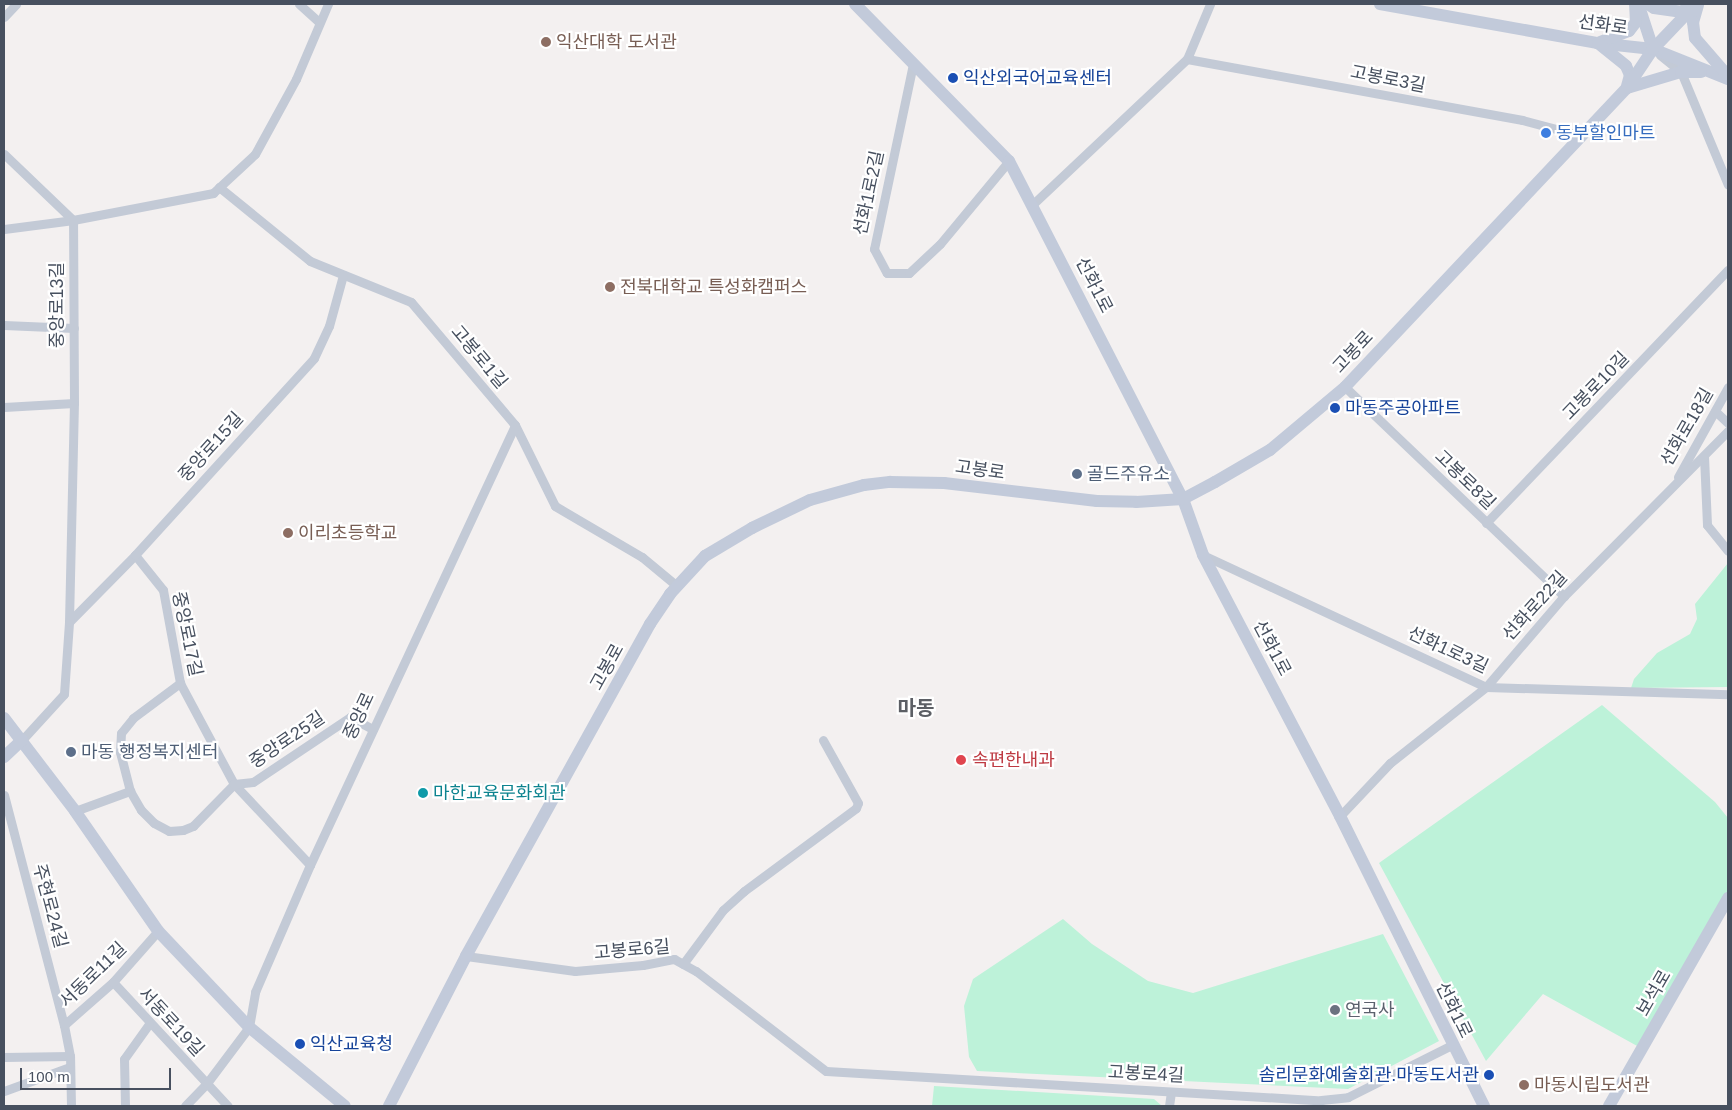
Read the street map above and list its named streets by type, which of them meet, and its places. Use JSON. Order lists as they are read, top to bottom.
{
  "streets": {
    "street": [
      "선화로",
      "고봉로3길",
      "선화1로2길",
      "선화1로",
      "중앙로13길",
      "고봉로",
      "고봉로1길",
      "고봉로10길",
      "선화로18길",
      "중앙로15길",
      "고봉로8길",
      "선화로22길",
      "중앙로17길",
      "선화1로3길",
      "중앙로",
      "중앙로25길",
      "주현로24길",
      "고봉로6길",
      "서동로11길",
      "보석로",
      "서동로19길",
      "고봉로4길"
    ]
  },
  "crossings": [
    ["선화로", "고봉로"],
    ["고봉로3길", "고봉로"],
    ["선화1로2길", "선화1로"],
    ["선화1로", "고봉로"],
    ["선화1로", "선화로22길"],
    ["선화1로", "선화1로3길"],
    ["선화1로", "고봉로4길"],
    ["중앙로13길", "중앙로15길"],
    ["고봉로", "고봉로1길"],
    ["고봉로", "고봉로8길"],
    ["고봉로", "고봉로6길"],
    ["고봉로1길", "중앙로15길"],
    ["고봉로1길", "중앙로"],
    ["고봉로10길", "고봉로8길"],
    ["선화로18길", "선화로22길"],
    ["중앙로15길", "중앙로17길"],
    ["고봉로8길", "선화로22길"],
    ["선화로22길", "선화1로3길"],
    ["중앙로17길", "중앙로"],
    ["중앙로17길", "중앙로25길"],
    ["중앙로", "중앙로25길"],
    ["중앙로", "서동로19길"],
    ["주현로24길", "서동로11길"],
    ["고봉로6길", "고봉로4길"],
    ["서동로11길", "서동로19길"]
  ],
  "districts": ["마동"],
  "places": [
    "익산대학 도서관",
    "익산외국어교육센터",
    "동부할인마트",
    "전북대학교 특성화캠퍼스",
    "마동주공아파트",
    "골드주유소",
    "이리초등학교",
    "마동 행정복지센터",
    "속편한내과",
    "마한교육문화회관",
    "연국사",
    "익산교육청",
    "솜리문화예술회관.마동도서관",
    "마동시립도서관"
  ],
  "scale_bar": "100 m"
}
